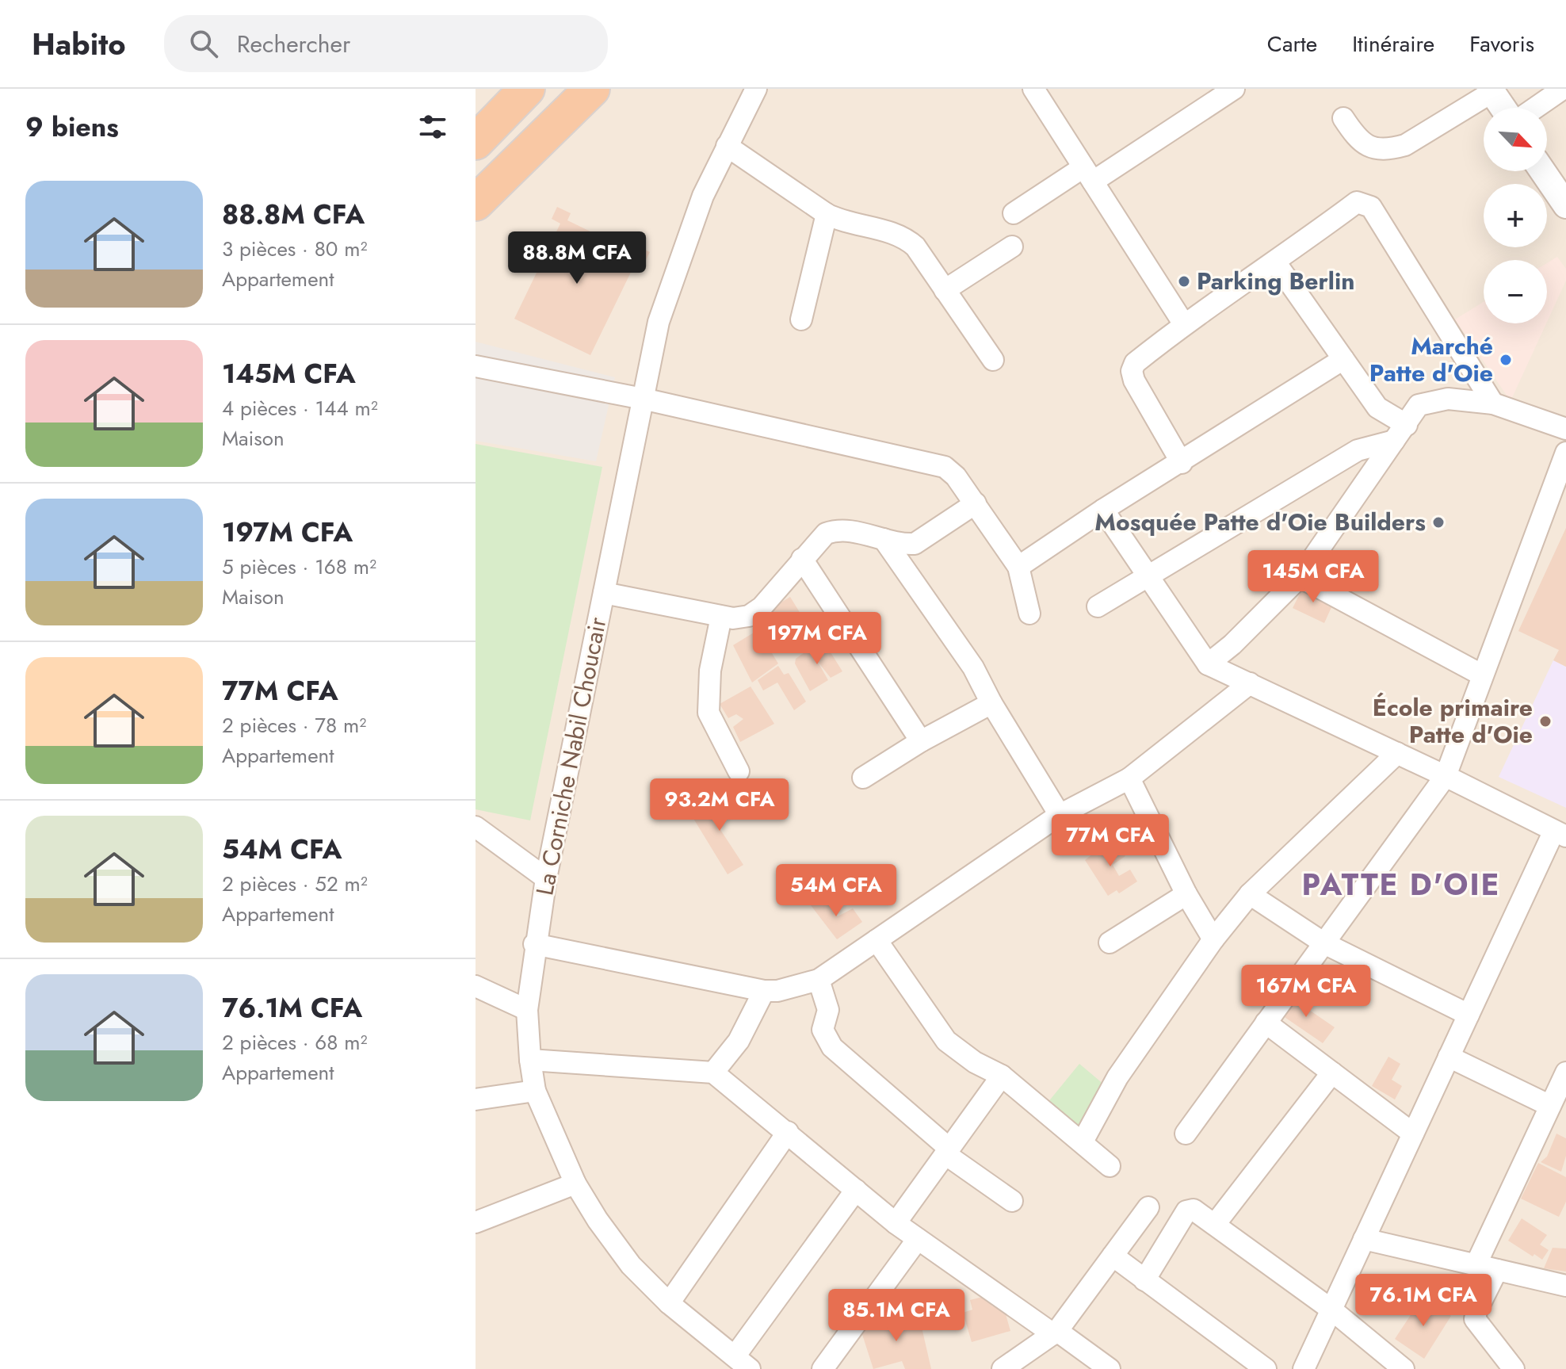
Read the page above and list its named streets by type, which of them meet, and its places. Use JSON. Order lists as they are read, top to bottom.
{
  "streets": {
    "street": ["La Corniche Nabil Choucair"]
  },
  "districts": ["PATTE D'OIE"],
  "places": [
    "Parking Berlin",
    "Marché Patte d'Oie",
    "Mosquée Patte d'Oie Builders",
    "École primaire Patte d'Oie"
  ],
  "north": "bottom right",
  "page": {
    "header": "Habito",
    "search": "Rechercher",
    "nav": ["Carte", "Itinéraire", "Favoris"],
    "heading": "9 biens",
    "map_buttons": ["+", "−"],
    "list": [
      {
        "name": "88.8M CFA",
        "note": "3 pièces · 80 m² · Appartement"
      },
      {
        "name": "145M CFA",
        "note": "4 pièces · 144 m² · Maison"
      },
      {
        "name": "197M CFA",
        "note": "5 pièces · 168 m² · Maison"
      },
      {
        "name": "77M CFA",
        "note": "2 pièces · 78 m² · Appartement"
      },
      {
        "name": "54M CFA",
        "note": "2 pièces · 52 m² · Appartement"
      },
      {
        "name": "76.1M CFA",
        "note": "2 pièces · 68 m² · Appartement"
      }
    ],
    "price": [
      "88.8M CFA",
      "145M CFA",
      "197M CFA",
      "93.2M CFA",
      "77M CFA",
      "54M CFA",
      "167M CFA",
      "76.1M CFA",
      "85.1M CFA"
    ]
  }
}
